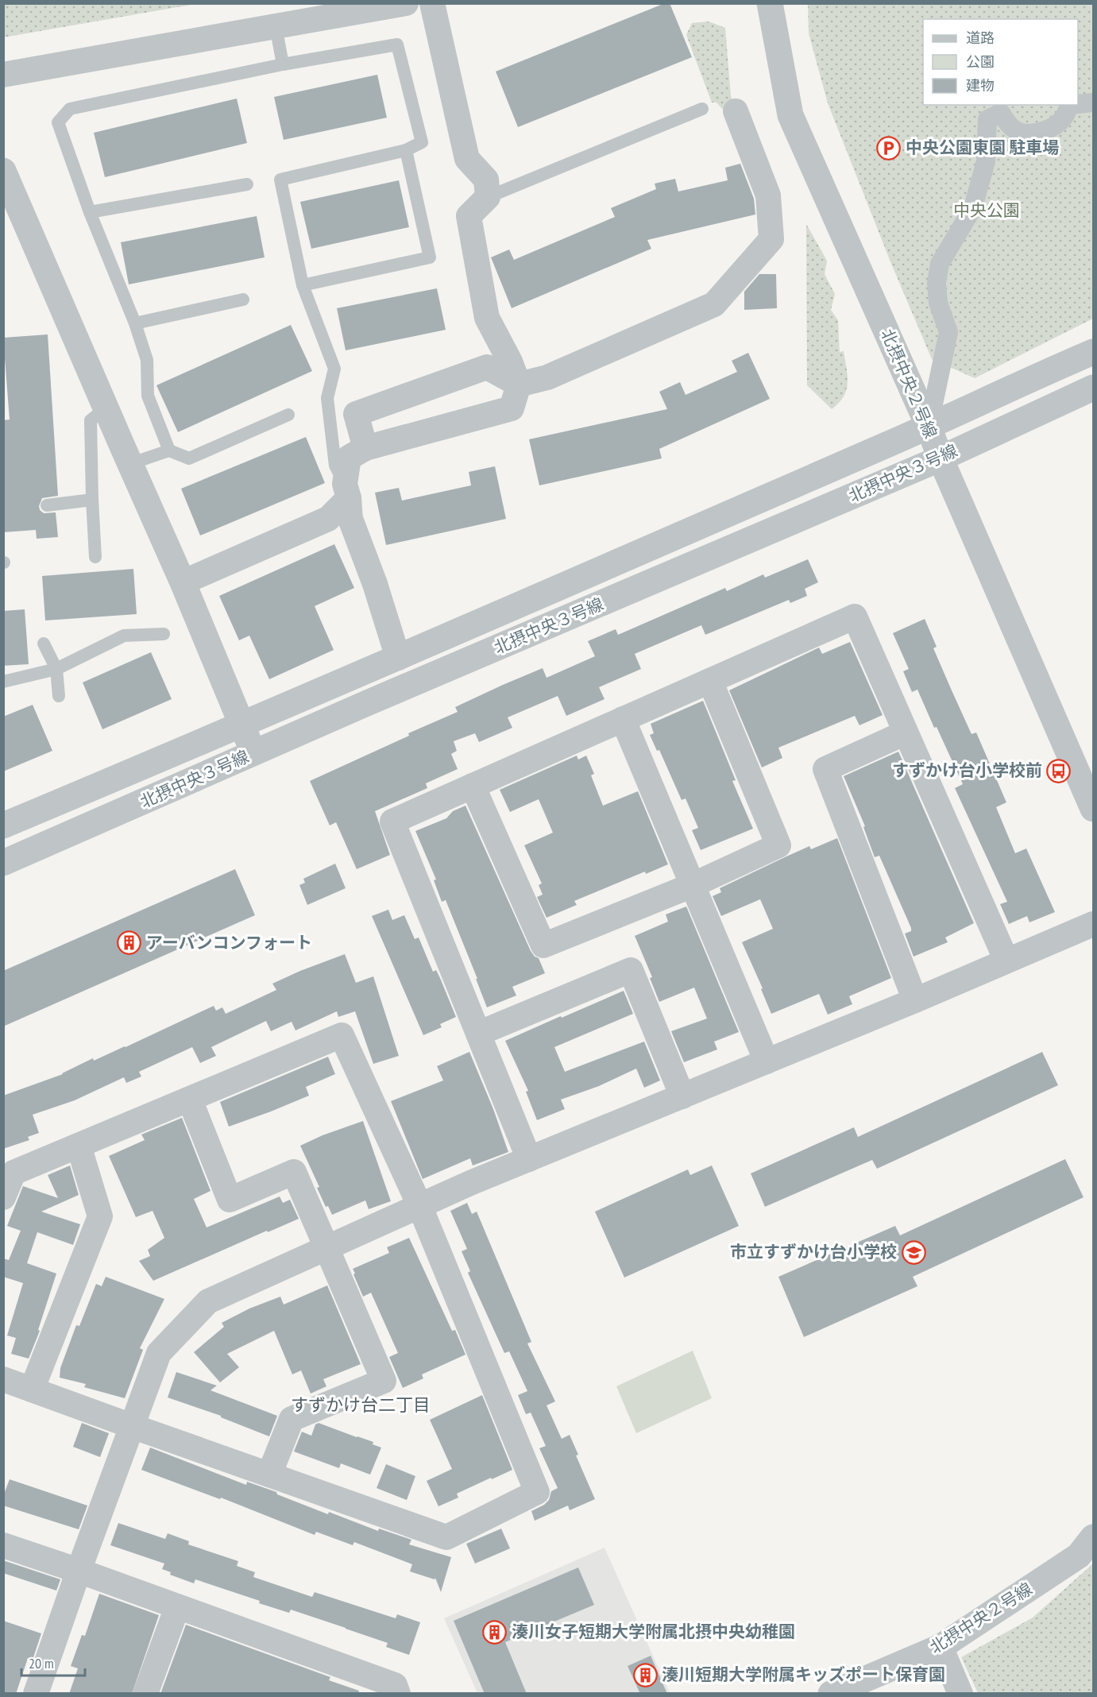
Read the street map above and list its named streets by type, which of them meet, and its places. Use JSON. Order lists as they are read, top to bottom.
{
  "streets": {
    "street": ["北摂中央２号線", "北摂中央３号線"]
  },
  "crossings": [
    ["北摂中央２号線", "北摂中央３号線"]
  ],
  "districts": ["すずかけ台二丁目"],
  "parks": ["中央公園"],
  "places": {
    "parking": ["中央公園東園 駐車場"],
    "bus stop": ["すずかけ台小学校前"],
    "building": ["アーバンコンフォート", "湊川女子短期大学附属北摂中央幼稚園", "湊川短期大学附属キッズポート保育園"],
    "school or university": ["市立すずかけ台小学校"]
  },
  "legend": ["道路", "公園", "建物"],
  "scale_bar": "20 m"
}
